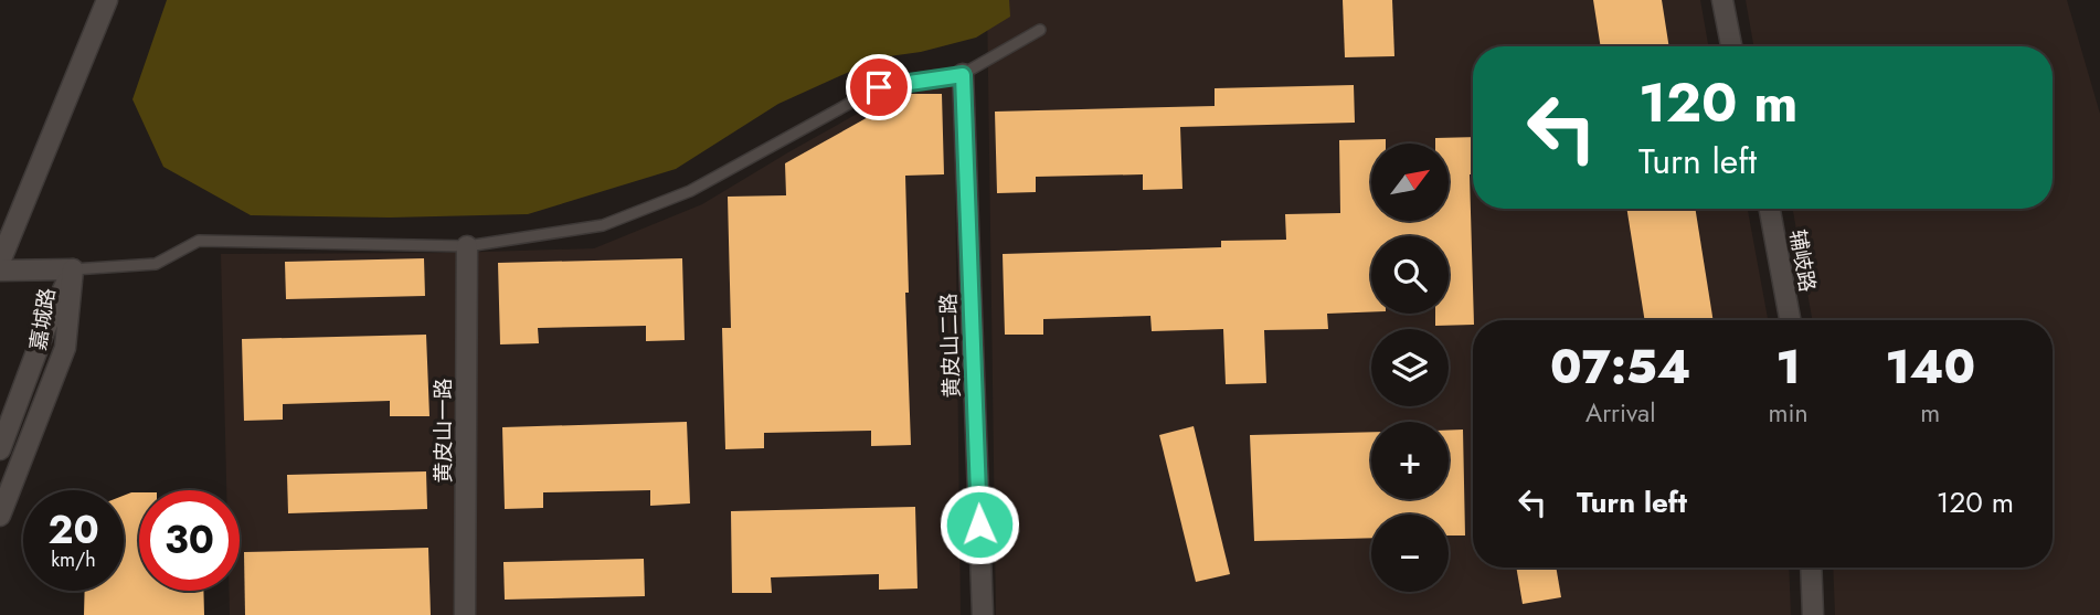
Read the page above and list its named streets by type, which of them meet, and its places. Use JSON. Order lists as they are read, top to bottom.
{
  "streets": {
    "street": [
      "辅岐路",
      "嘉城路",
      "黄皮山二路",
      "黄皮山一路"
    ]
  },
  "north": "top right",
  "page": {
    "turn": ["120 m", "Turn left"],
    "map_buttons": ["+", "−"],
    "eta": [
      "07:54",
      "Arrival",
      "1",
      "min",
      "140",
      "m"
    ],
    "list": [
      {
        "name": "Turn left",
        "value": "120 m"
      }
    ],
    "speed": "20 km/h",
    "limit": "30"
  }
}
